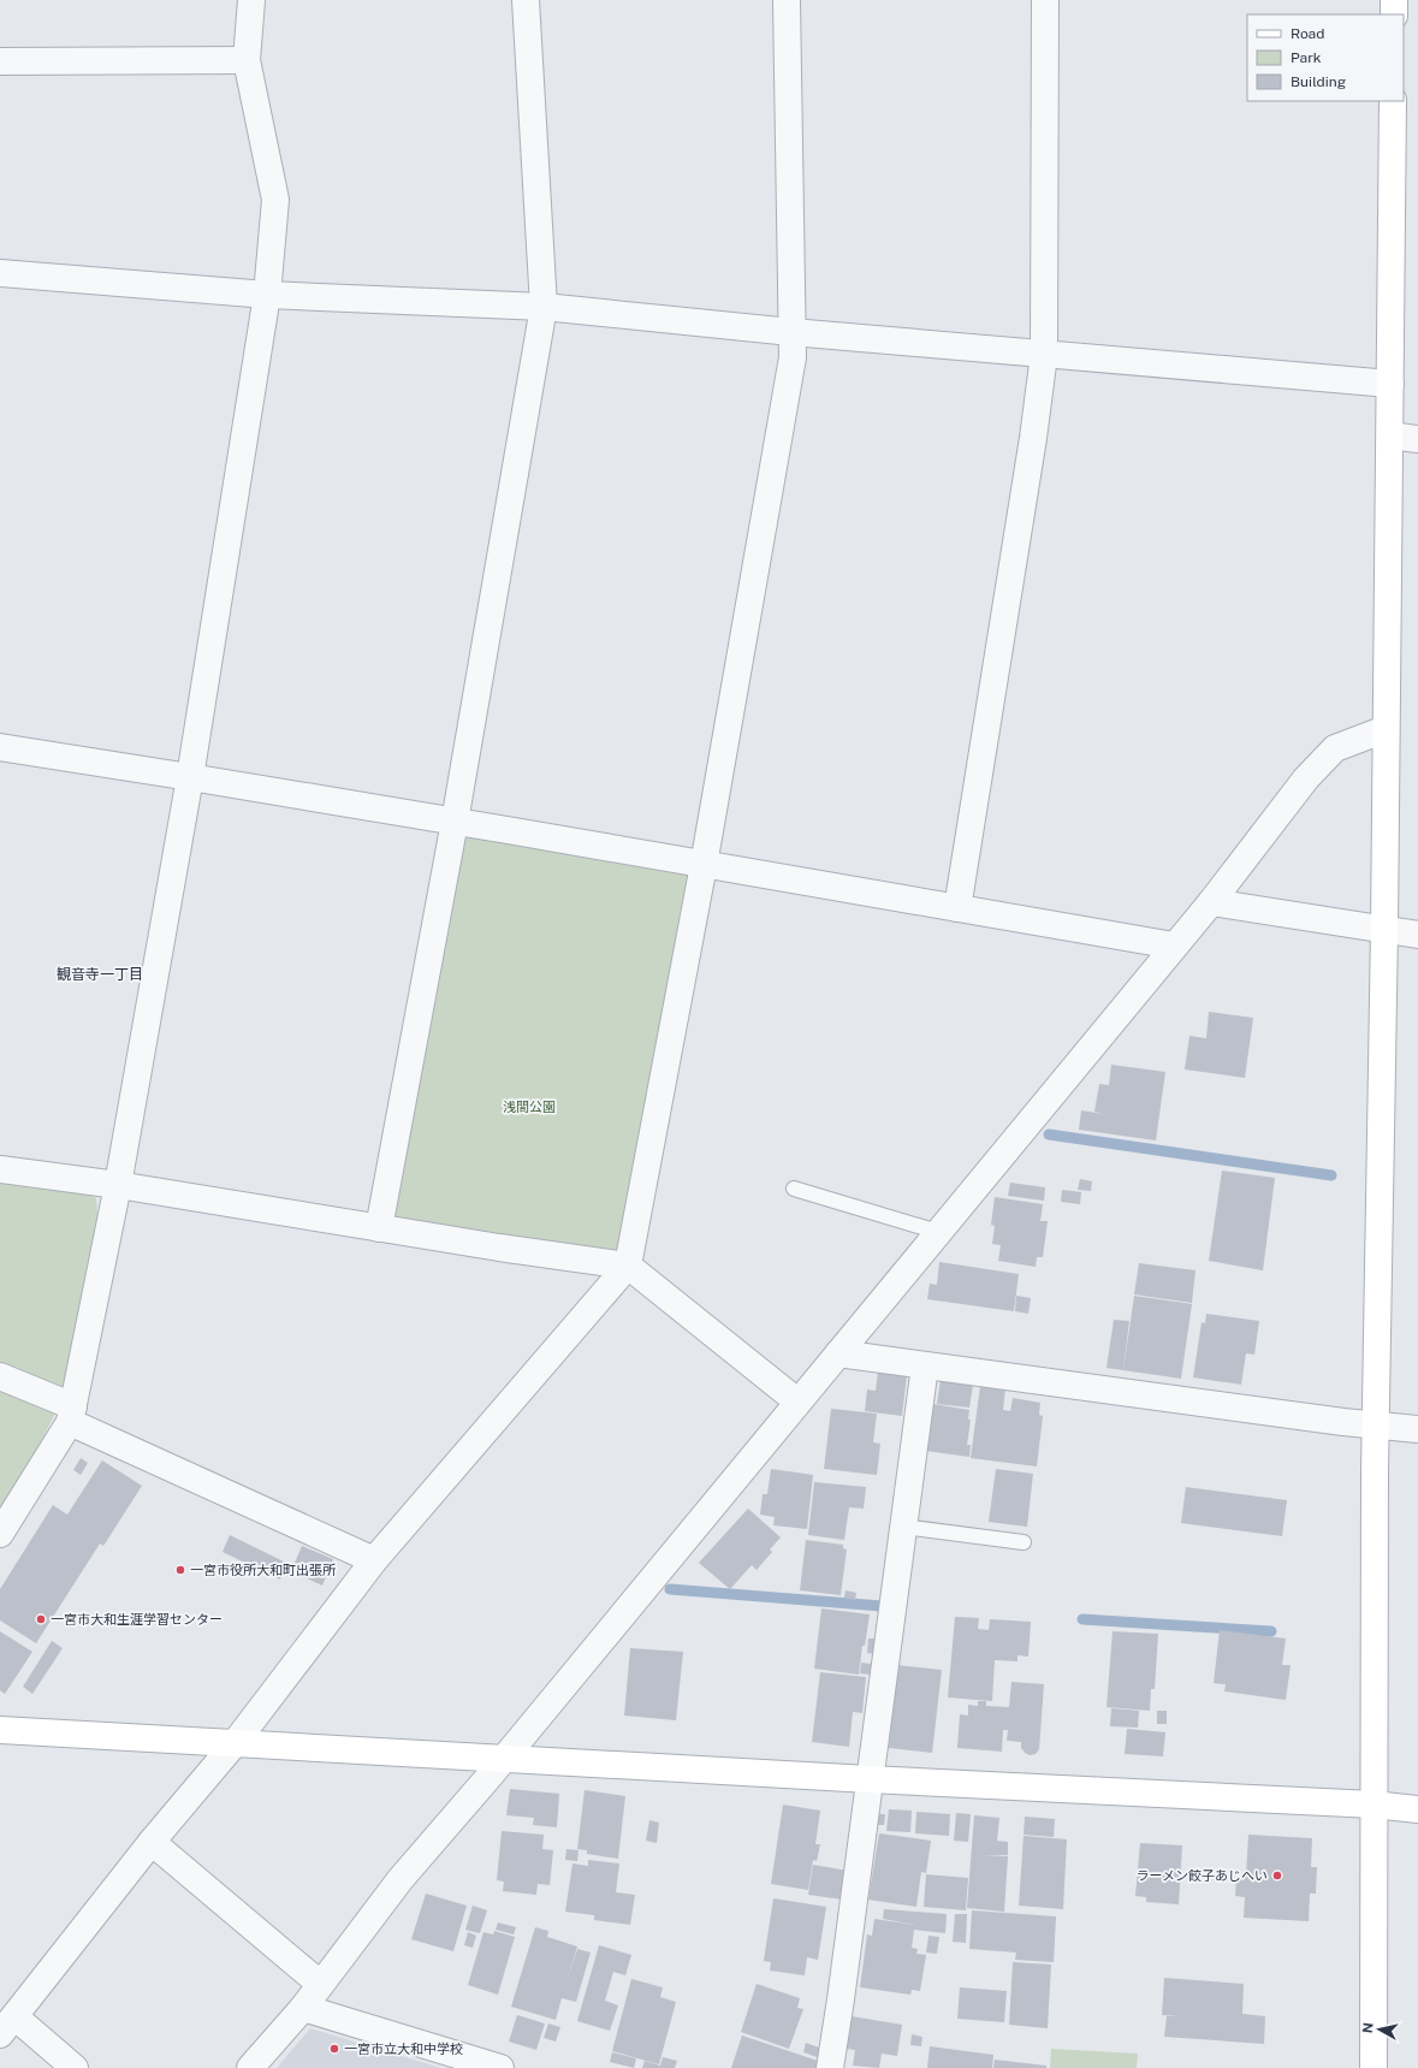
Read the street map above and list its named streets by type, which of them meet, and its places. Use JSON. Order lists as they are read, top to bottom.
{
  "districts": ["観音寺一丁目"],
  "parks": ["浅間公園"],
  "places": [
    "一宮市役所大和町出張所",
    "一宮市大和生涯学習センター",
    "ラーメン餃子あじへい",
    "一宮市立大和中学校"
  ],
  "legend": ["Road", "Park", "Building"],
  "north": "left"
}
